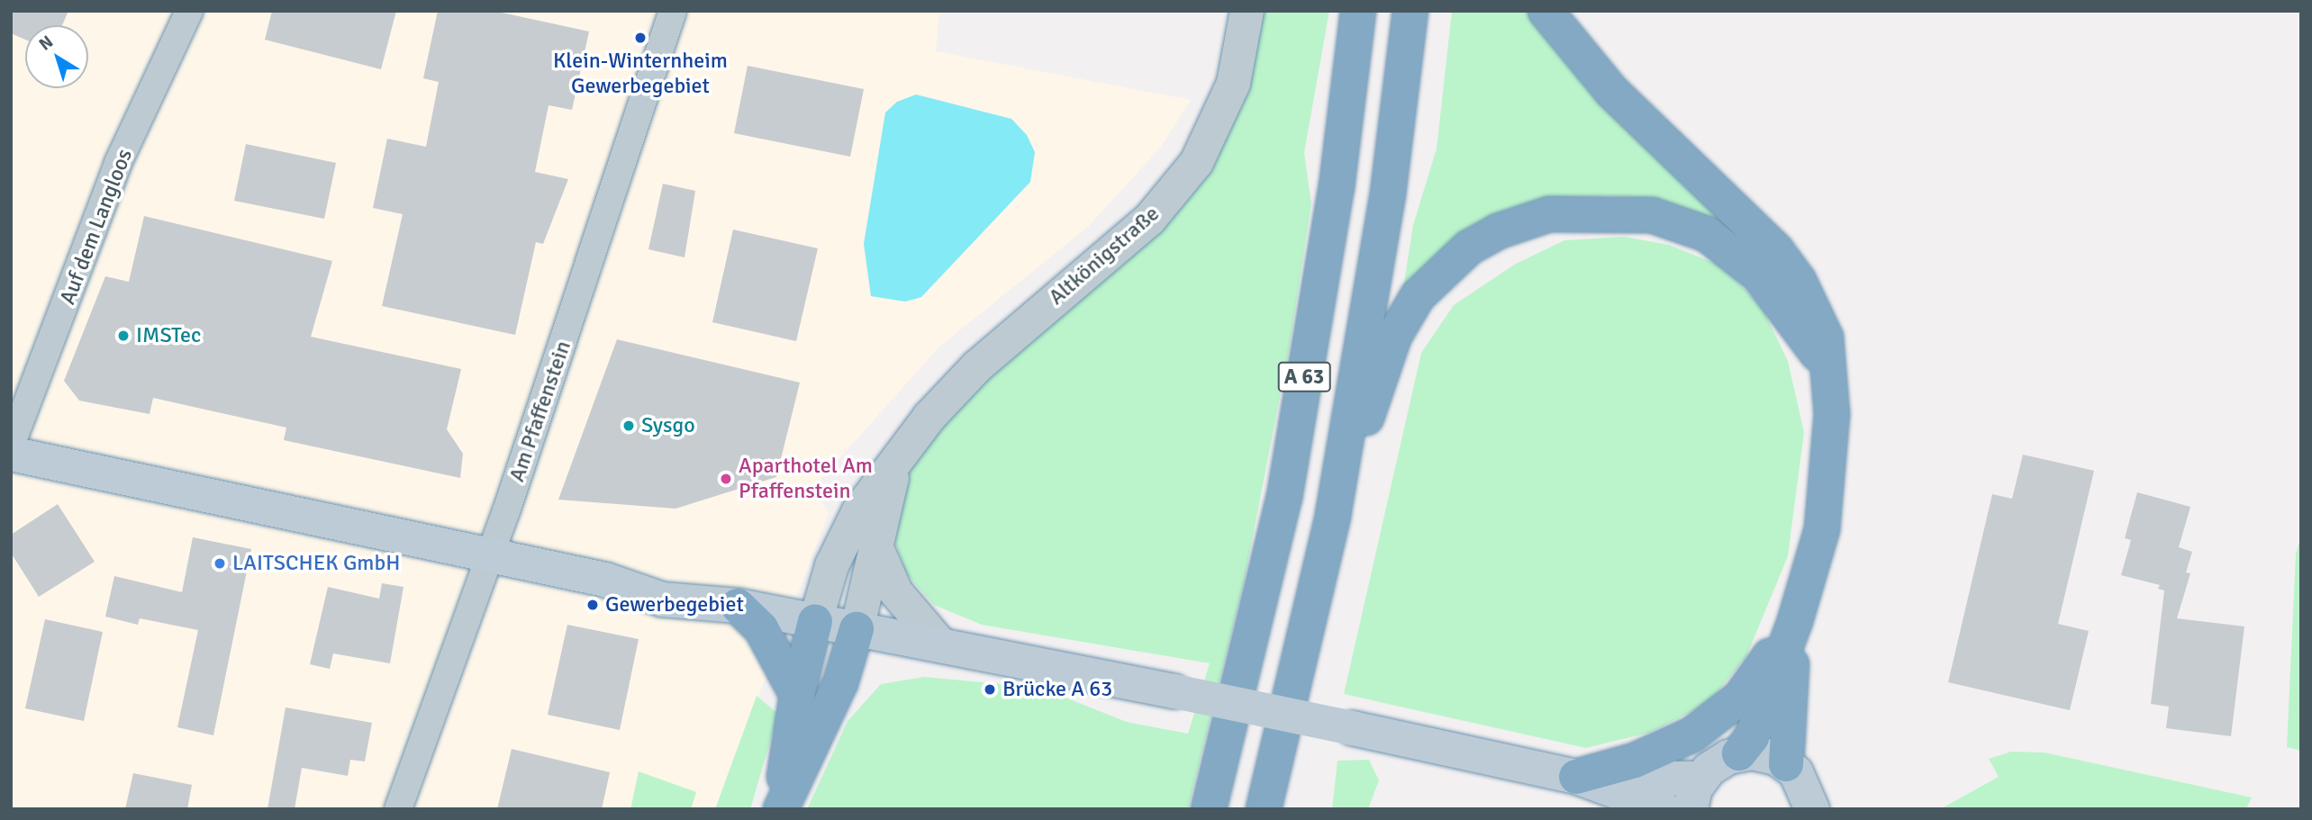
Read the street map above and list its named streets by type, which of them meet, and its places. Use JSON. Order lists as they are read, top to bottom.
{
  "streets": {
    "highway": ["A 63"],
    "street": ["Auf dem Langloos", "Altkönigstraße", "Am Pfaffenstein"]
  },
  "places": [
    "Klein-Winternheim Gewerbegebiet",
    "IMSTec",
    "Sysgo",
    "Aparthotel Am Pfaffenstein",
    "LAITSCHEK GmbH",
    "Gewerbegebiet",
    "Brücke A 63"
  ],
  "north": "top left"
}
